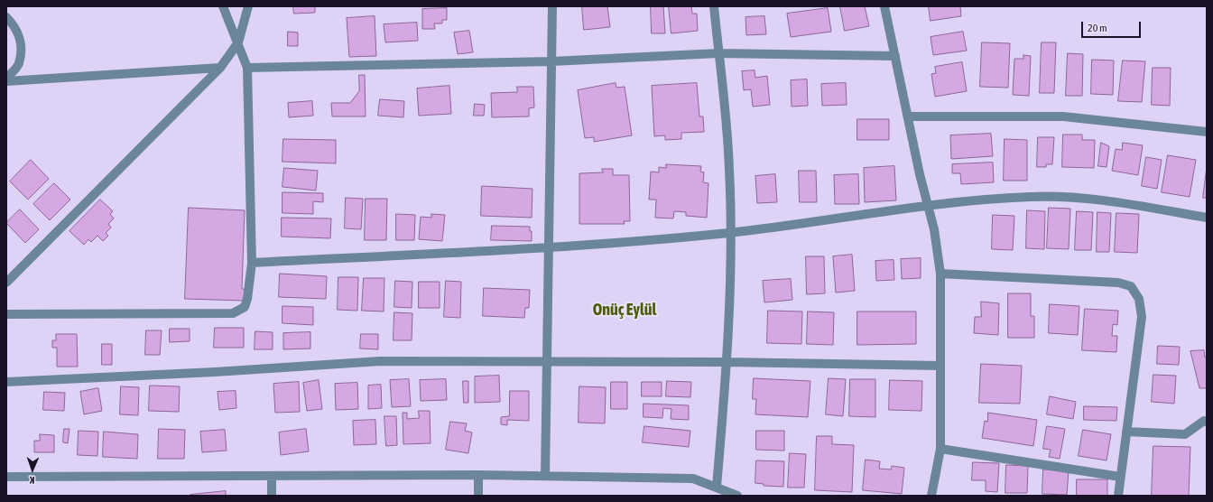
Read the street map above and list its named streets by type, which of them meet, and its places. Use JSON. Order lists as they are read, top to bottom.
{
  "districts": ["Onüç Eylül"],
  "scale_bar": "20 m",
  "north": "bottom"
}
